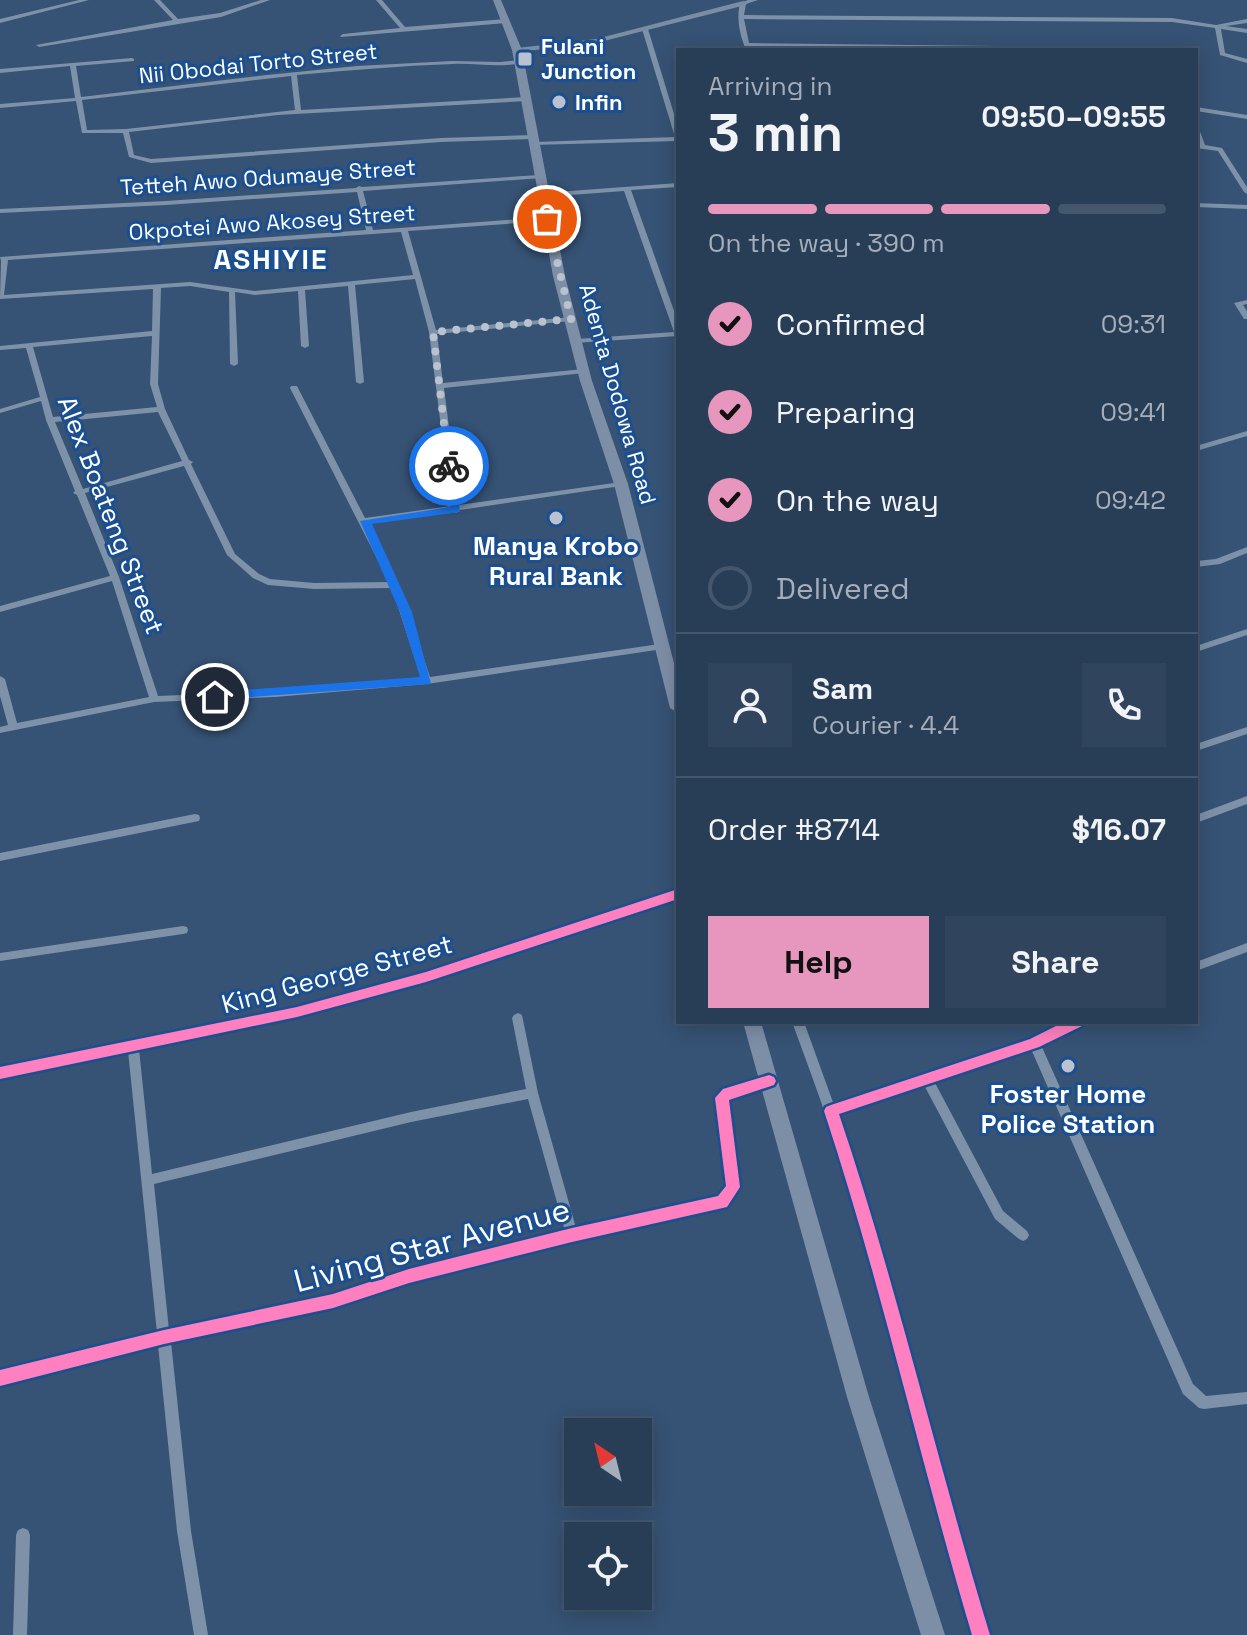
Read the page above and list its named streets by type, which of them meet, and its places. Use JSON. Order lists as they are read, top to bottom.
{
  "streets": {
    "main road": ["Adenta Dodowa Road"],
    "street": [
      "Nii Obodai Torto Street",
      "Tetteh Awo Odumaye Street",
      "Okpotei Awo Akosey Street",
      "Alex Boateng Street",
      "King George Street",
      "Living Star Avenue"
    ]
  },
  "crossings": [
    ["Nii Obodai Torto Street", "Adenta Dodowa Road"],
    ["Tetteh Awo Odumaye Street", "Adenta Dodowa Road"],
    ["Okpotei Awo Akosey Street", "Adenta Dodowa Road"]
  ],
  "districts": ["ASHIYIE"],
  "places": {
    "transit": ["Fulani Junction"],
    "other": ["Infin", "Manya Krobo Rural Bank", "Foster Home Police Station"]
  },
  "north": "top left",
  "page": {
    "heading": ["3 min", "Arriving in", "09:50–09:55"],
    "panel": [
      "Sam",
      "Courier · 4.4",
      "Order #8714",
      "$16.07"
    ],
    "bar": "On the way · 390 m",
    "list": [
      ["Confirmed", "09:31"],
      ["Preparing", "09:41"],
      ["On the way", "09:42"],
      "Delivered"
    ],
    "buttons": ["Help", "Share"]
  }
}
